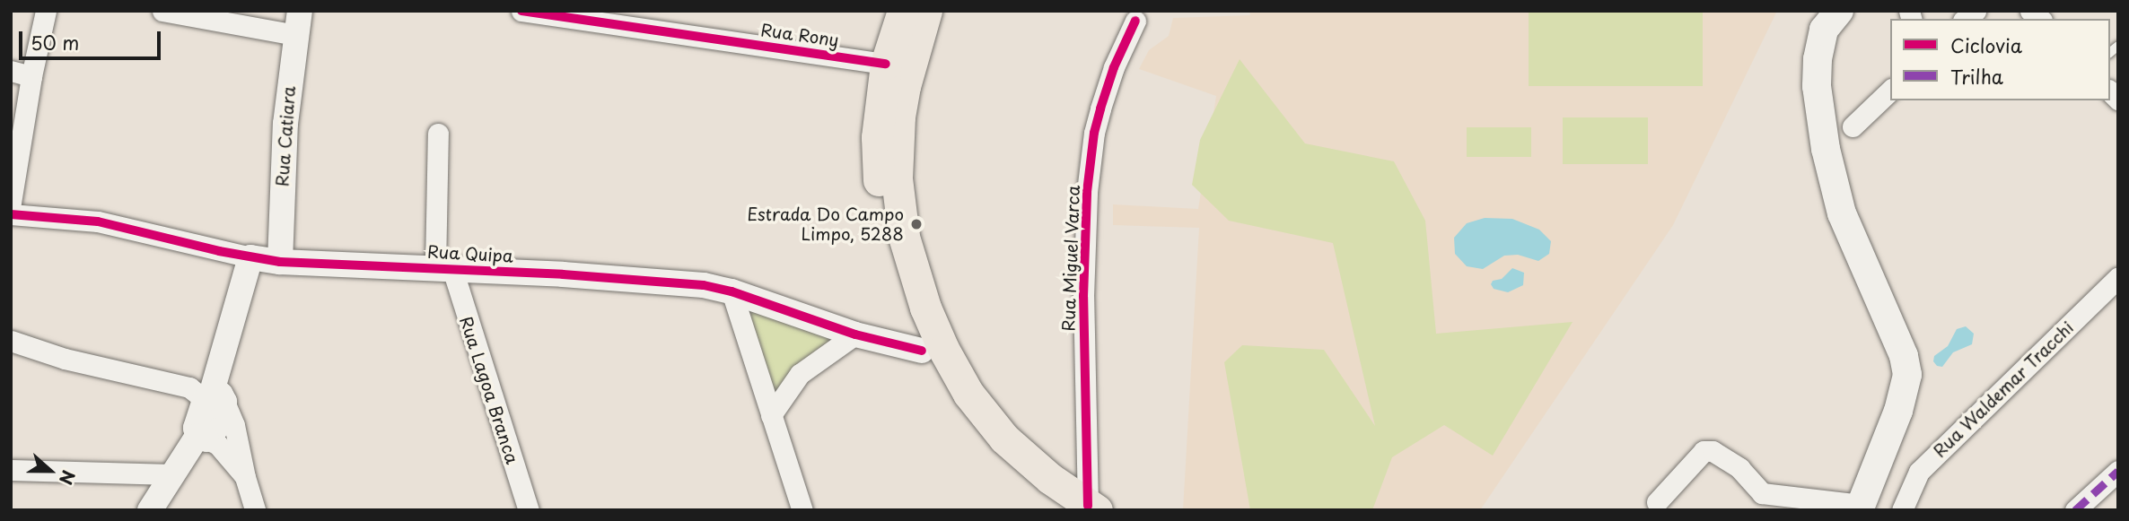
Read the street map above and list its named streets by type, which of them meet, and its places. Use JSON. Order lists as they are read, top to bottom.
{
  "streets": {
    "street": [
      "Rua Rony",
      "Rua Catiara",
      "Rua Quipa",
      "Rua Miguel Varca",
      "Rua Waldemar Tracchi",
      "Rua Lagoa Branca"
    ]
  },
  "crossings": [
    ["Rua Catiara", "Rua Quipa"],
    ["Rua Quipa", "Rua Lagoa Branca"]
  ],
  "places": ["Estrada Do Campo Limpo, 5288"],
  "legend": ["Ciclovia", "Trilha"],
  "scale_bar": "50 m",
  "north": "right"
}
